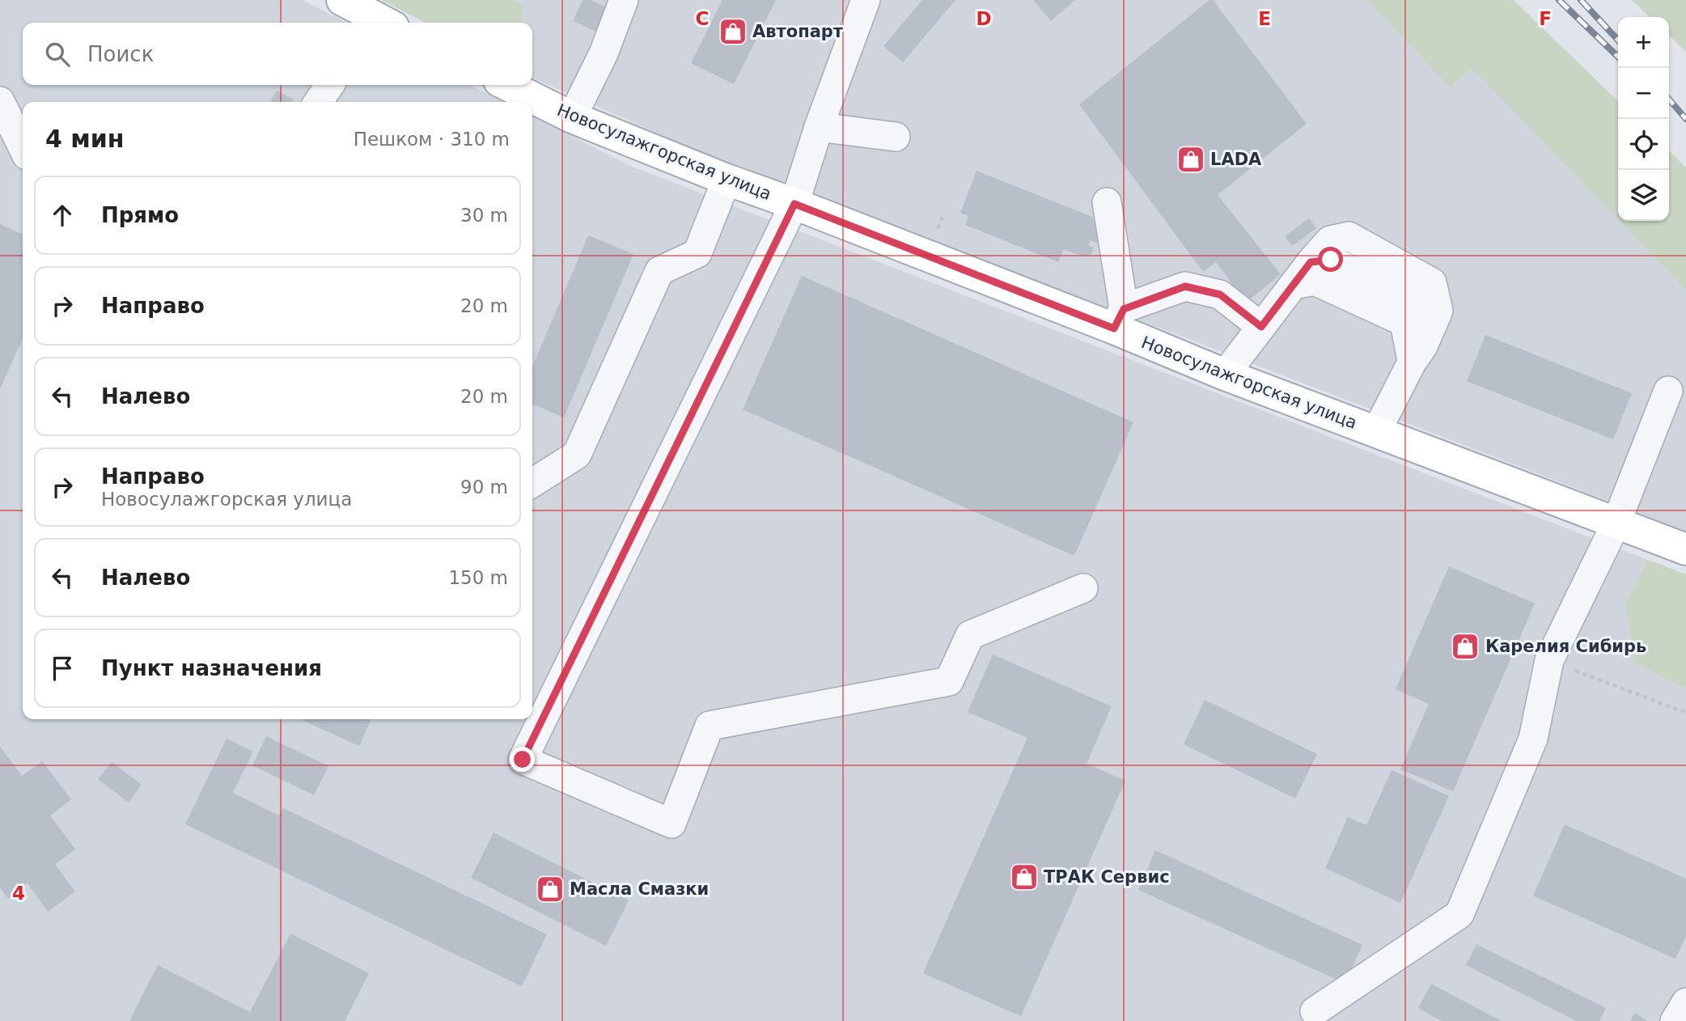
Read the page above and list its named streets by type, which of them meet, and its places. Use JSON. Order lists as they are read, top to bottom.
{
  "streets": {
    "main road": ["Новосулажгорская улица"]
  },
  "places": {
    "shop": [
      "Автопарт",
      "LADA",
      "Карелия Сибирь",
      "ТРАК Сервис",
      "Масла Смазки"
    ]
  },
  "page": {
    "map_buttons": ["+", "−"],
    "search": "Поиск",
    "heading": ["4 мин", "Пешком · 310 m"],
    "list": [
      ["Прямо", "30 m"],
      ["Направо", "20 m"],
      ["Налево", "20 m"],
      ["Направо", "Новосулажгорская улица", "90 m"],
      ["Налево", "150 m"],
      "Пункт назначения"
    ]
  },
  "grid": {
    "columns": [
      "C",
      "D",
      "E",
      "F"
    ],
    "rows": ["4"]
  }
}
